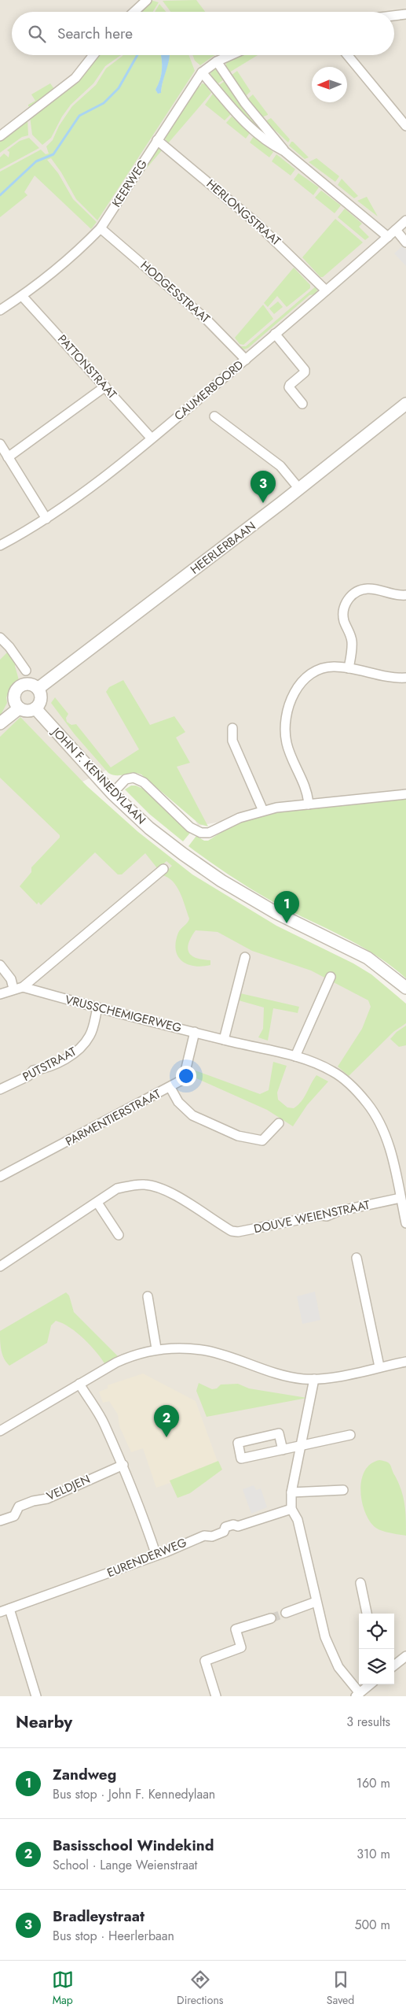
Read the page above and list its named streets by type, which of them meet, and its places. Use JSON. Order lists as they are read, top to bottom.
{
  "streets": {
    "street": [
      "KEERWEG",
      "HERLONGSTRAAT",
      "HODGESSTRAAT",
      "PATTONSTRAAT",
      "CAUMERBOORD",
      "HEERLERBAAN",
      "JOHN F. KENNEDYLAAN",
      "VRUSSCHEMIGERWEG",
      "PUTSTRAAT",
      "PARMENTIERSTRAAT",
      "DOUVE WEIENSTRAAT",
      "VELDJEN",
      "EURENDERWEG"
    ]
  },
  "crossings": [
    ["KEERWEG", "HERLONGSTRAAT"],
    ["KEERWEG", "HODGESSTRAAT"],
    ["KEERWEG", "PATTONSTRAAT"],
    ["HERLONGSTRAAT", "CAUMERBOORD"],
    ["HODGESSTRAAT", "CAUMERBOORD"],
    ["PATTONSTRAAT", "CAUMERBOORD"],
    ["HEERLERBAAN", "JOHN F. KENNEDYLAAN"],
    ["VRUSSCHEMIGERWEG", "PUTSTRAAT"],
    ["VRUSSCHEMIGERWEG", "PARMENTIERSTRAAT"],
    ["VRUSSCHEMIGERWEG", "DOUVE WEIENSTRAAT"]
  ],
  "north": "left",
  "page": {
    "search": "Search here",
    "pins": ["3", "1", "2"],
    "heading": ["Nearby", "3 results"],
    "list": [
      {
        "mark": "1",
        "name": "Zandweg",
        "note": "Bus stop · John F. Kennedylaan",
        "value": "160 m"
      },
      {
        "mark": "2",
        "name": "Basisschool Windekind",
        "note": "School · Lange Weienstraat",
        "value": "310 m"
      },
      {
        "mark": "3",
        "name": "Bradleystraat",
        "note": "Bus stop · Heerlerbaan",
        "value": "500 m"
      }
    ],
    "nav": ["Map", "Directions", "Saved"]
  }
}
